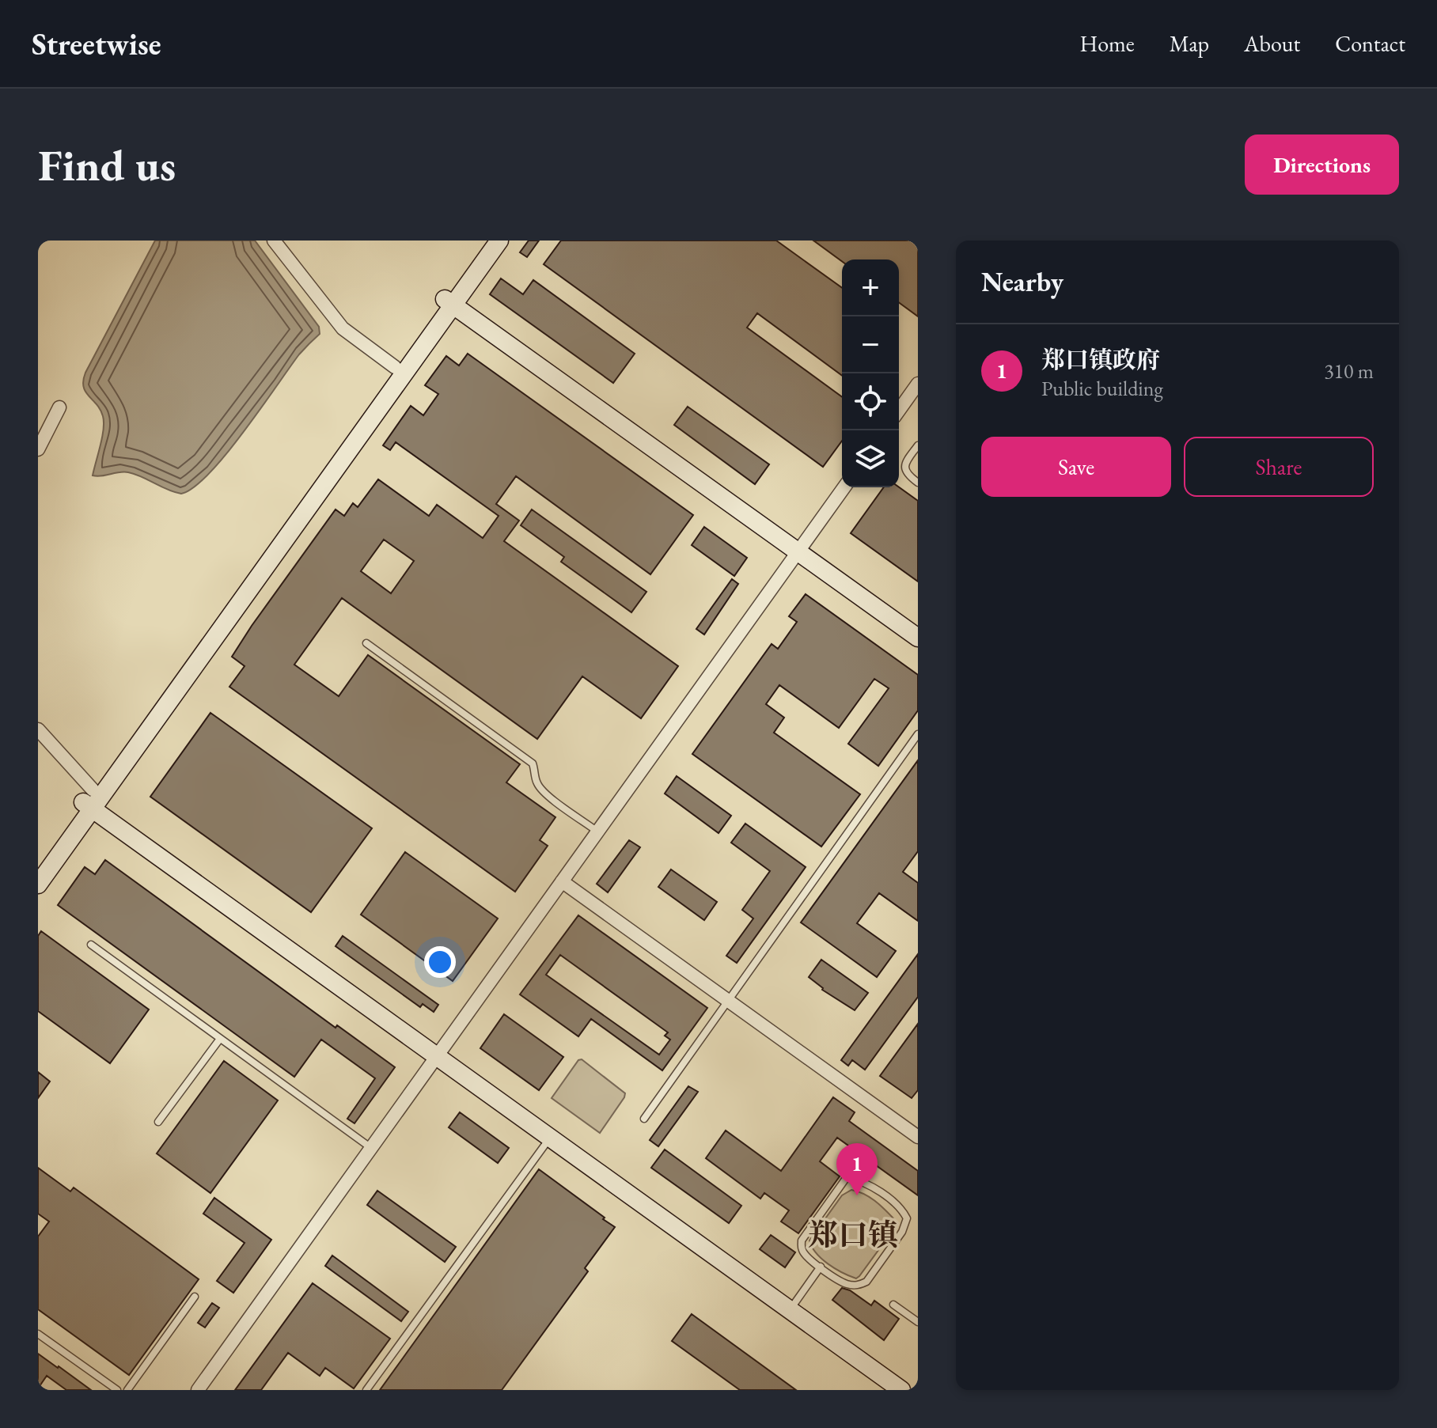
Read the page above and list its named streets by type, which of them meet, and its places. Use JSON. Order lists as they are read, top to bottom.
{
  "districts": ["郑口镇"],
  "page": {
    "header": "Streetwise",
    "nav": [
      "Home",
      "Map",
      "About",
      "Contact"
    ],
    "buttons": [
      "Directions",
      ["Save", "Share"]
    ],
    "title": "Find us",
    "heading": "Nearby",
    "map_buttons": ["+", "−"],
    "list": [
      {
        "mark": "1",
        "name": "郑口镇政府",
        "note": "Public building",
        "value": "310 m"
      }
    ],
    "pins": "1"
  }
}
